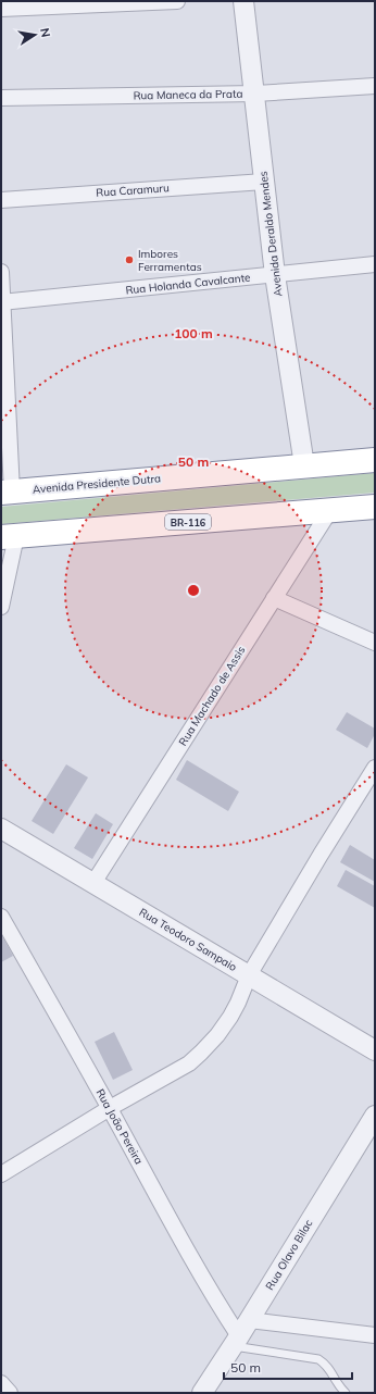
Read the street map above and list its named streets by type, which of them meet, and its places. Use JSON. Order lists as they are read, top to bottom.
{
  "streets": {
    "highway": ["Avenida Presidente Dutra", "BR-116"],
    "street": [
      "Rua Maneca da Prata",
      "Rua Caramuru",
      "Avenida Deraldo Mendes",
      "Rua Holanda Cavalcante",
      "Rua Machado de Assis",
      "Rua Teodoro Sampaio",
      "Rua João Pereira",
      "Rua Olavo Bilac"
    ]
  },
  "crossings": [
    ["Rua Maneca da Prata", "Avenida Deraldo Mendes"],
    ["Rua Caramuru", "Avenida Deraldo Mendes"],
    ["Avenida Deraldo Mendes", "Rua Holanda Cavalcante"],
    ["Avenida Deraldo Mendes", "Avenida Presidente Dutra"],
    ["BR-116", "Rua Machado de Assis"],
    ["Rua Machado de Assis", "Rua Teodoro Sampaio"],
    ["Rua João Pereira", "Rua Olavo Bilac"]
  ],
  "places": ["Imbores Ferramentas"],
  "scale_bar": "50 m",
  "north": "right",
  "rings": ["100 m", "50 m"]
}
